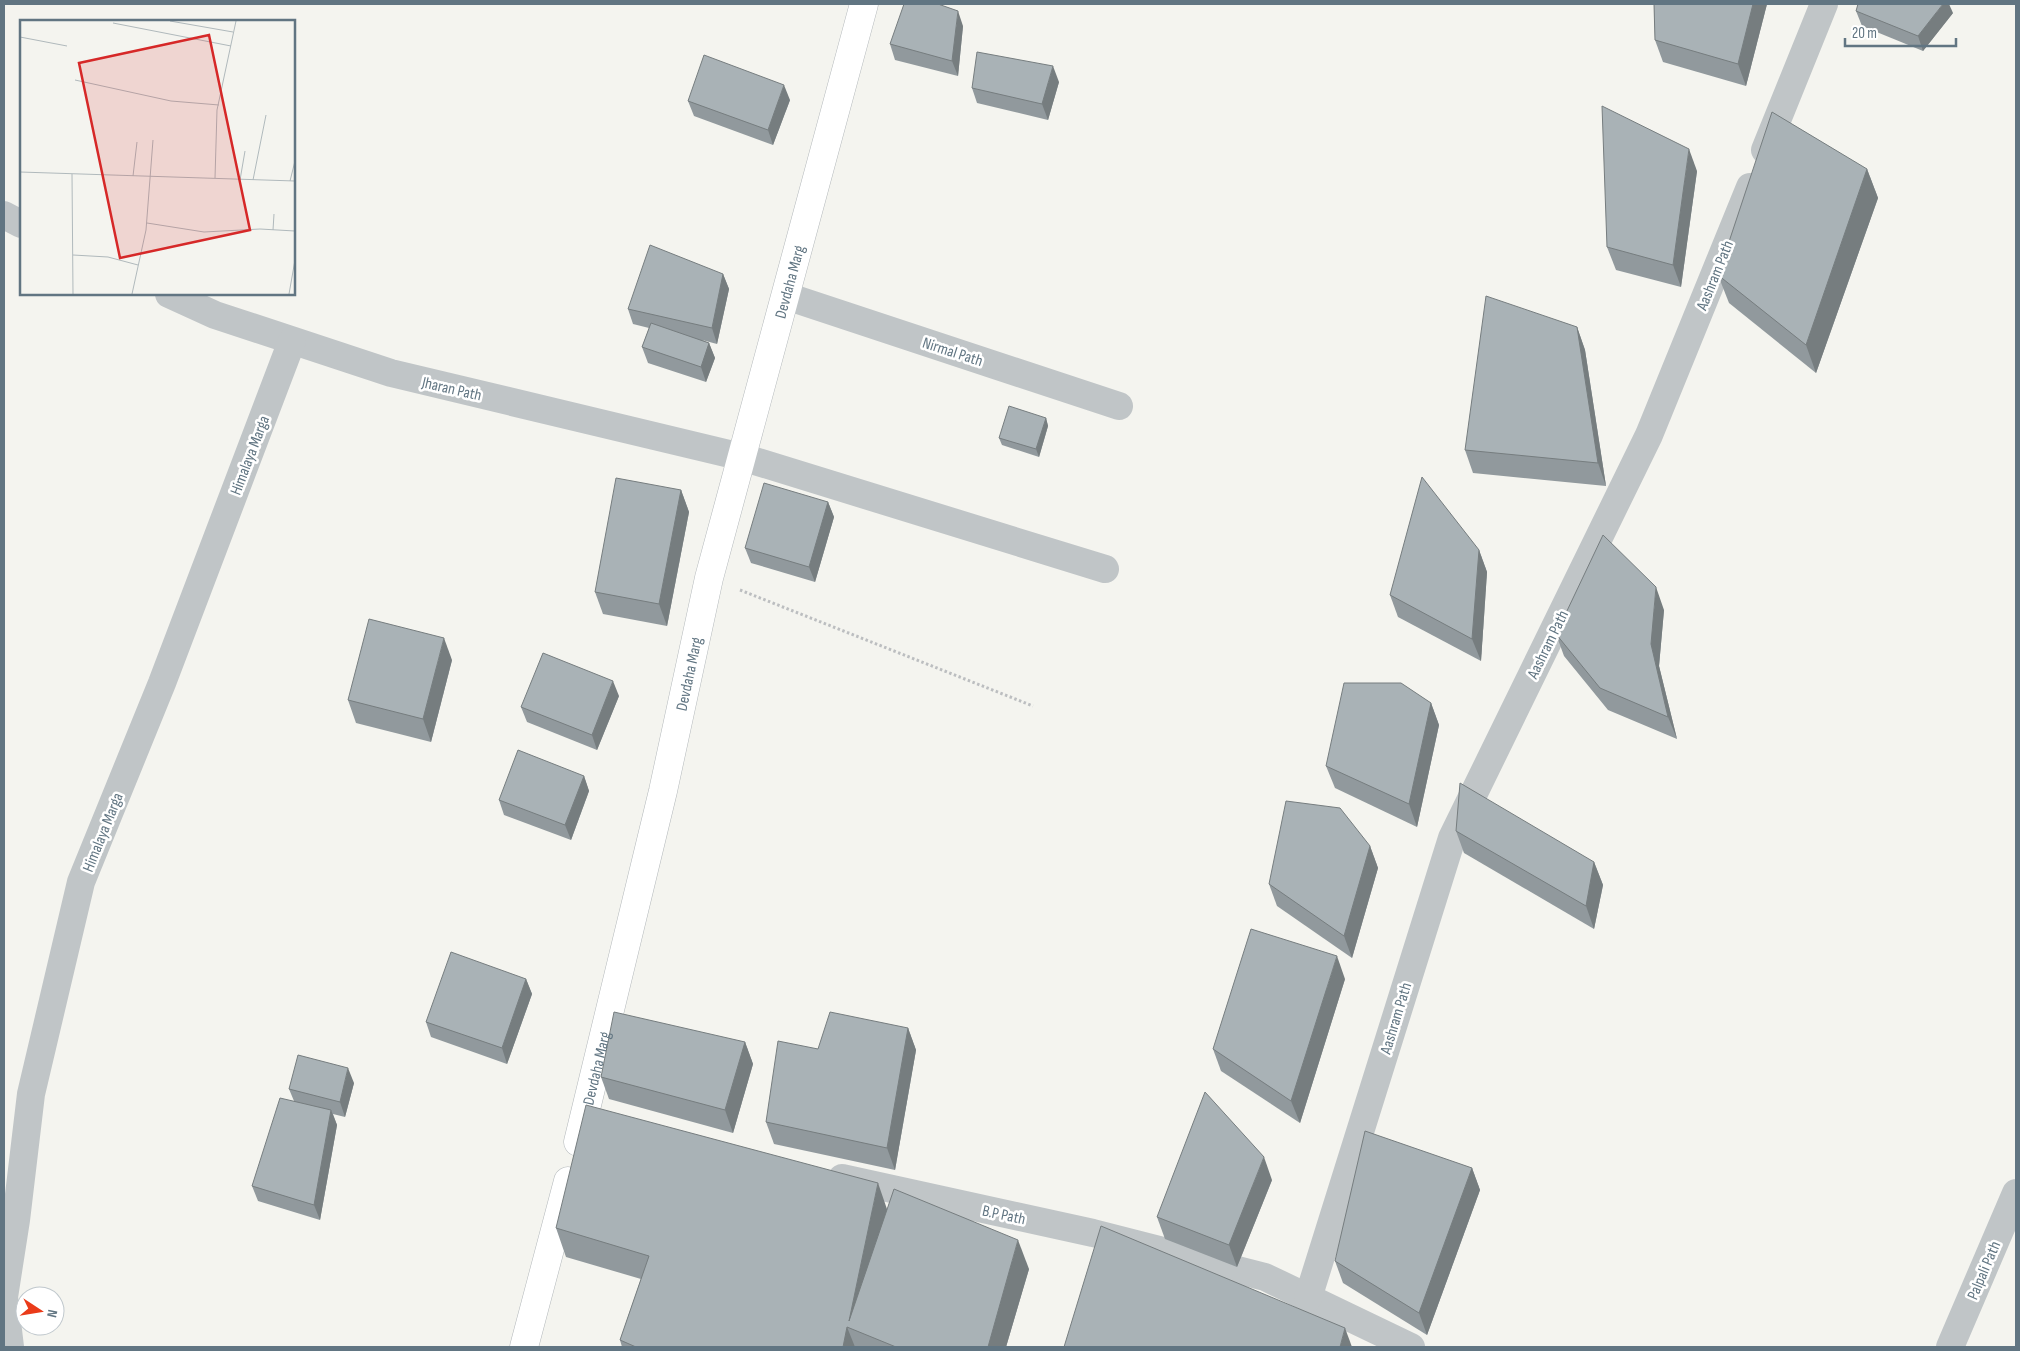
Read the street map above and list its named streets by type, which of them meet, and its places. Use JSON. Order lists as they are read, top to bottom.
{
  "streets": {
    "main road": ["Devdaha Marg"],
    "street": [
      "Aashram Path",
      "Nirmal Path",
      "Jharan Path",
      "Himalaya Marga",
      "B.P Path",
      "Palpali Path"
    ]
  },
  "crossings": [
    ["Aashram Path", "B.P Path"],
    ["Devdaha Marg", "Nirmal Path"],
    ["Devdaha Marg", "Jharan Path"],
    ["Jharan Path", "Himalaya Marga"]
  ],
  "scale_bar": "20 m",
  "north": "right"
}
